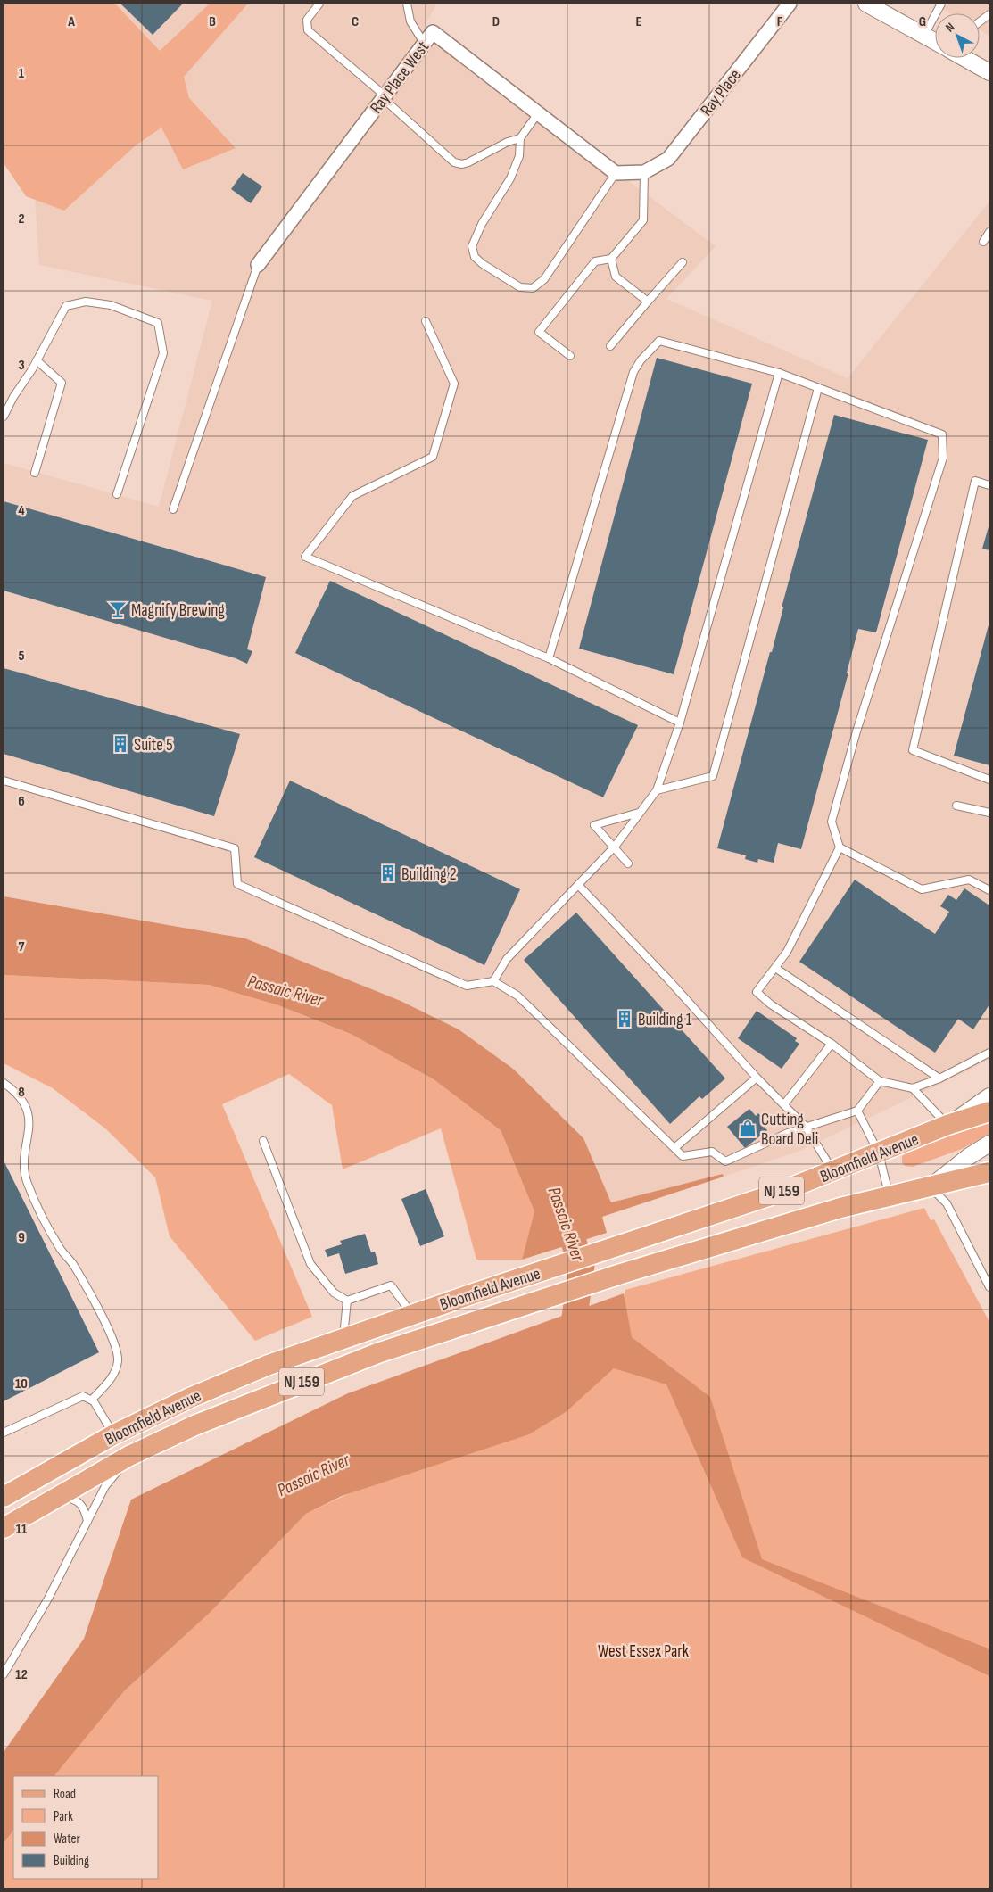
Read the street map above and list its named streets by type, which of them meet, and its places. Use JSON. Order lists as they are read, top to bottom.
{
  "streets": {
    "main road": ["Bloomfield Avenue", "NJ 159"],
    "street": ["Ray Place West", "Ray Place"]
  },
  "crossings": [
    ["Bloomfield Avenue", "NJ 159"]
  ],
  "water": ["Passaic River"],
  "parks": ["West Essex Park"],
  "places": {
    "bar": ["Magnify Brewing"],
    "building": ["Suite 5", "Building 2", "Building 1"],
    "shop": ["Cutting Board Deli"]
  },
  "legend": [
    "Road",
    "Park",
    "Water",
    "Building"
  ],
  "north": "top left",
  "grid": {
    "columns": [
      "A",
      "B",
      "C",
      "D",
      "E",
      "F",
      "G"
    ],
    "rows": [
      "1",
      "2",
      "3",
      "4",
      "5",
      "6",
      "7",
      "8",
      "9",
      "10",
      "11",
      "12"
    ]
  }
}
